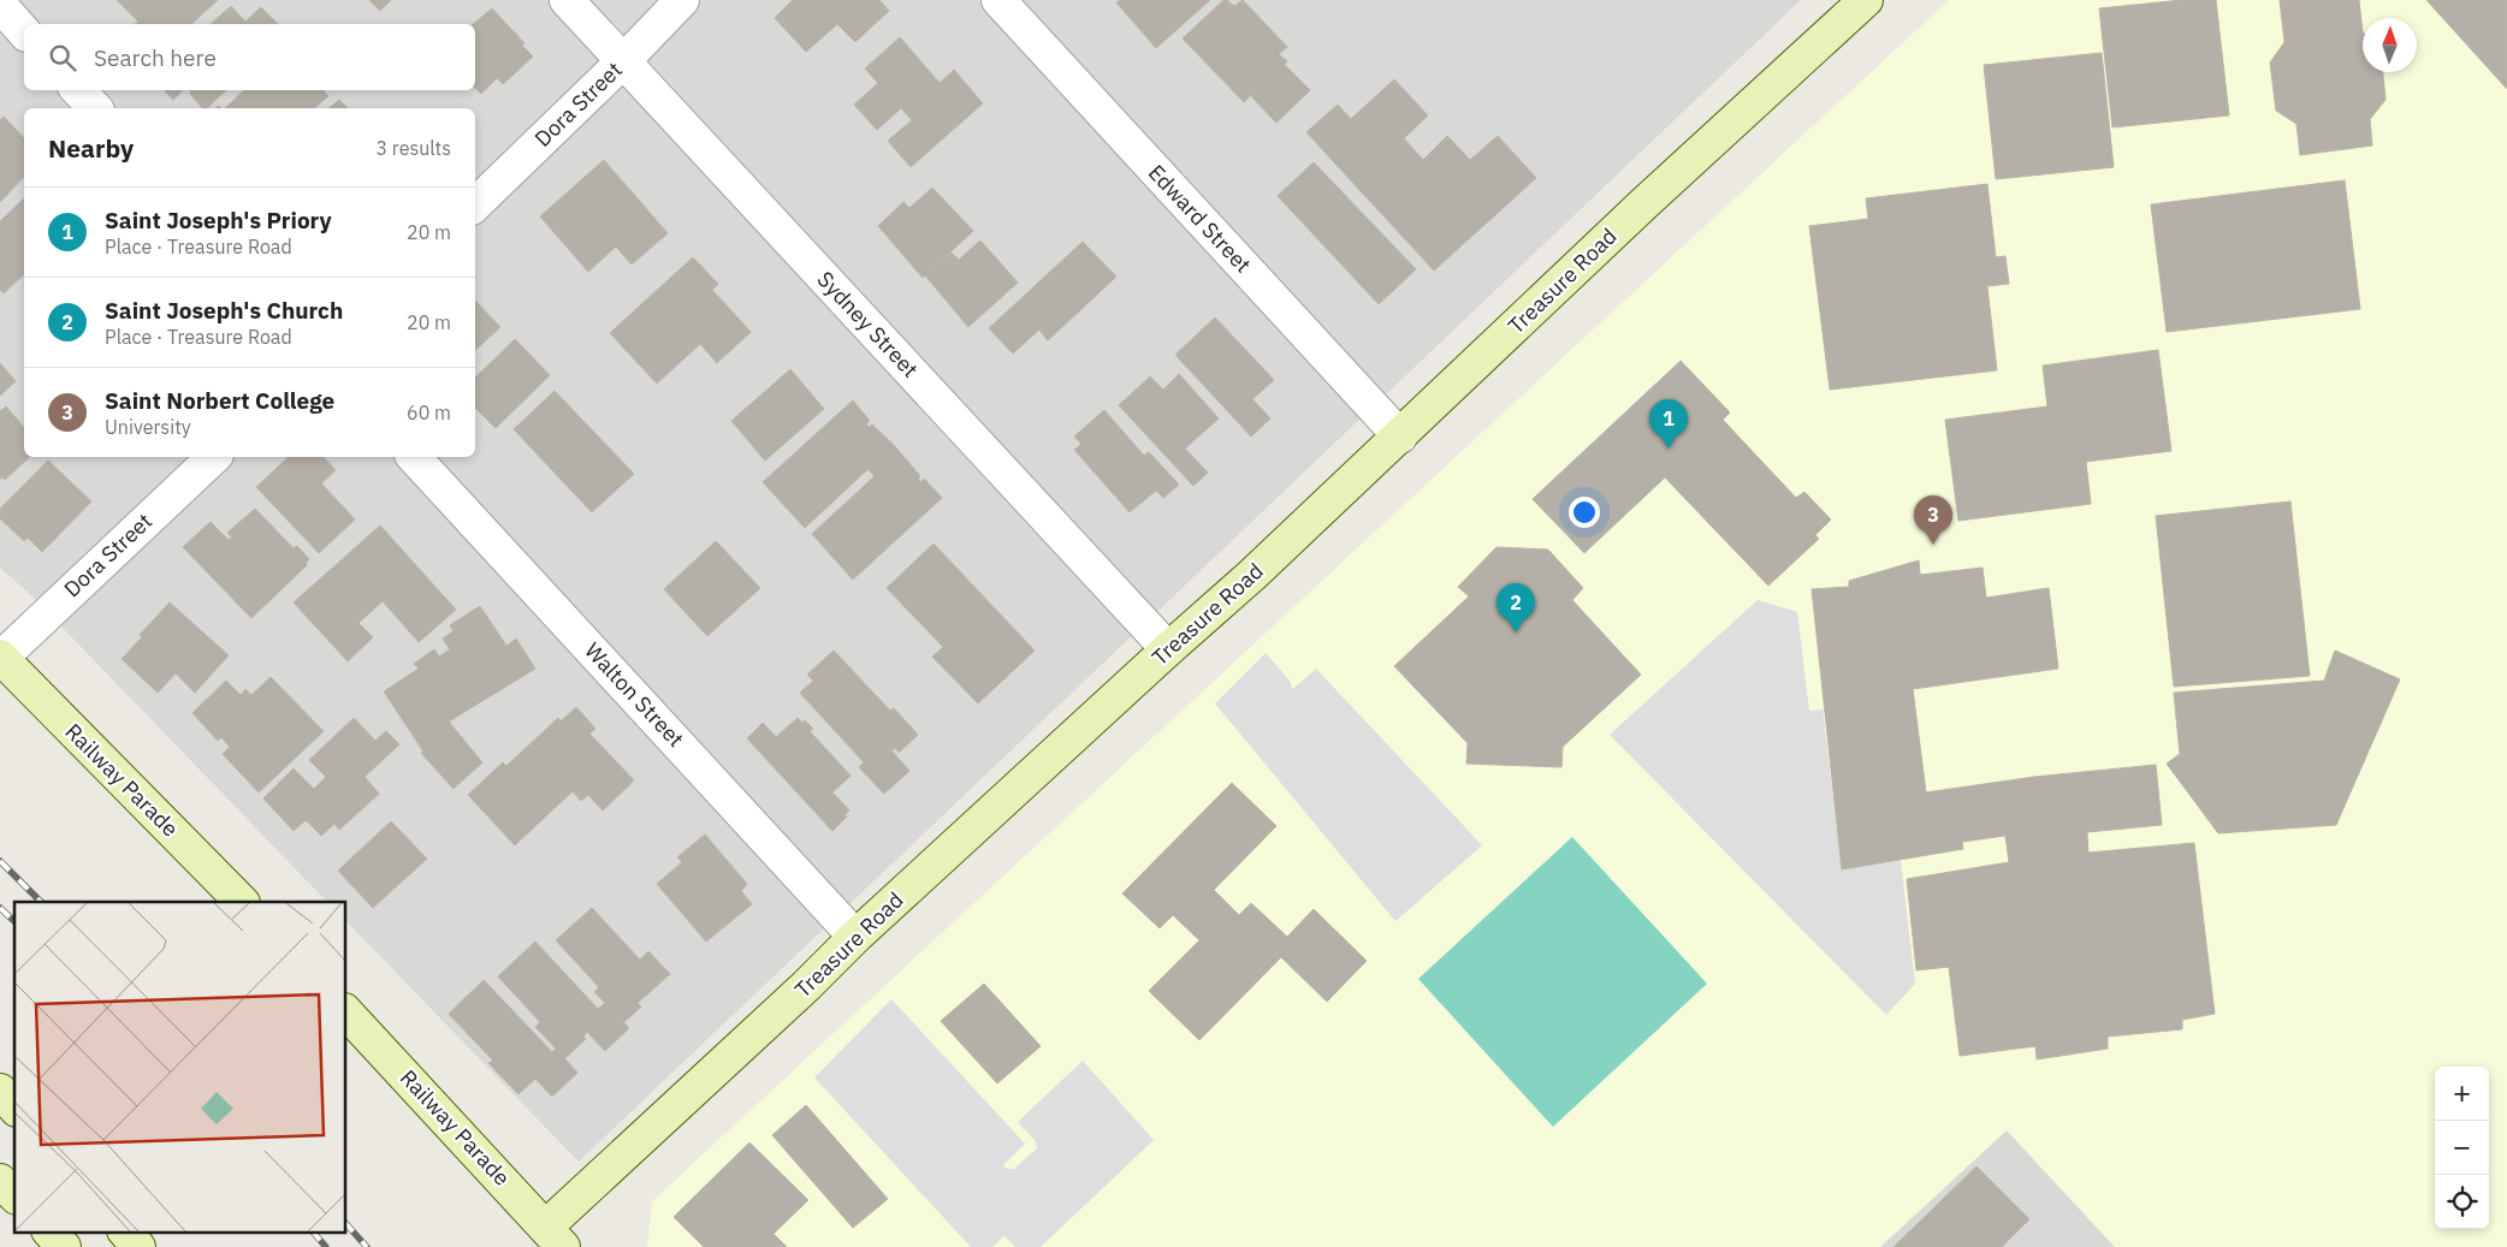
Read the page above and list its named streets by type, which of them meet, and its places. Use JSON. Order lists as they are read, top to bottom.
{
  "streets": {
    "street": [
      "Dora Street",
      "Edward Street",
      "Treasure Road",
      "Sydney Street",
      "Walton Street",
      "Railway Parade"
    ]
  },
  "crossings": [
    ["Dora Street", "Sydney Street"],
    ["Dora Street", "Railway Parade"],
    ["Edward Street", "Treasure Road"],
    ["Treasure Road", "Sydney Street"],
    ["Treasure Road", "Walton Street"],
    ["Treasure Road", "Railway Parade"]
  ],
  "north": "top",
  "page": {
    "search": "Search here",
    "heading": ["Nearby", "3 results"],
    "list": [
      {
        "mark": "1",
        "name": "Saint Joseph's Priory",
        "note": "Place · Treasure Road",
        "value": "20 m"
      },
      {
        "mark": "2",
        "name": "Saint Joseph's Church",
        "note": "Place · Treasure Road",
        "value": "20 m"
      },
      {
        "mark": "3",
        "name": "Saint Norbert College",
        "note": "University",
        "value": "60 m"
      }
    ],
    "pins": ["1", "3", "2"],
    "map_buttons": ["+", "−"]
  }
}
